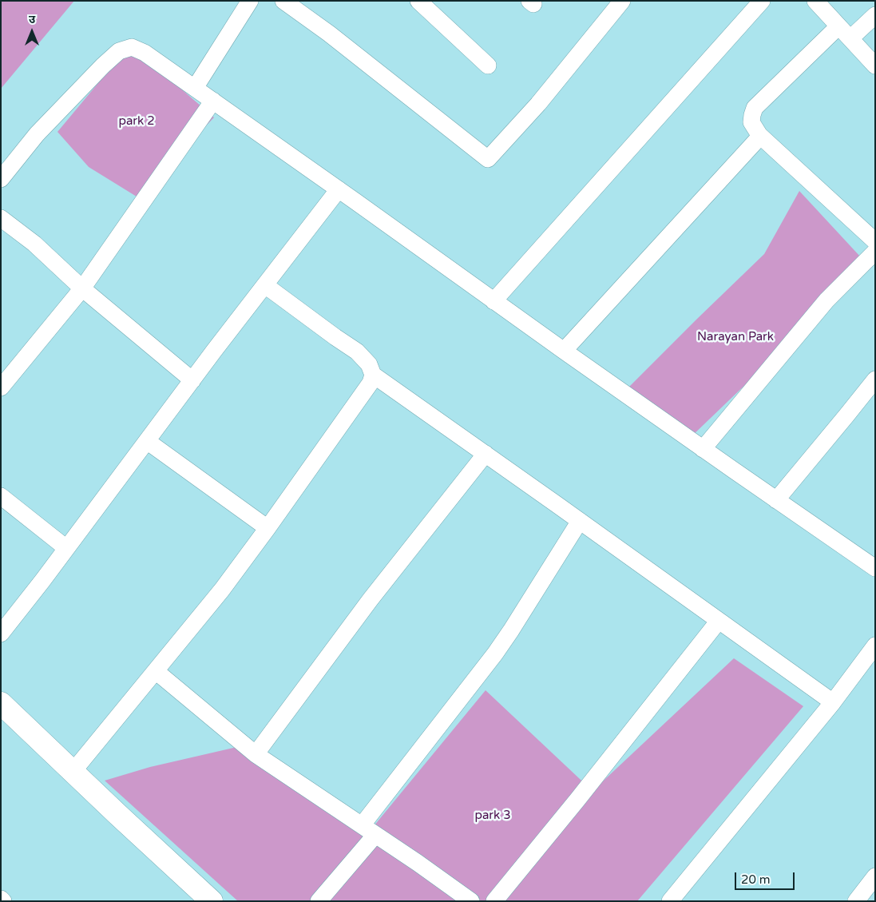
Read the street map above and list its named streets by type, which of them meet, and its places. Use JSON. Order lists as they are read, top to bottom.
{
  "parks": ["park 2", "Narayan Park", "park 3"],
  "scale_bar": "20 m",
  "north": "top"
}
